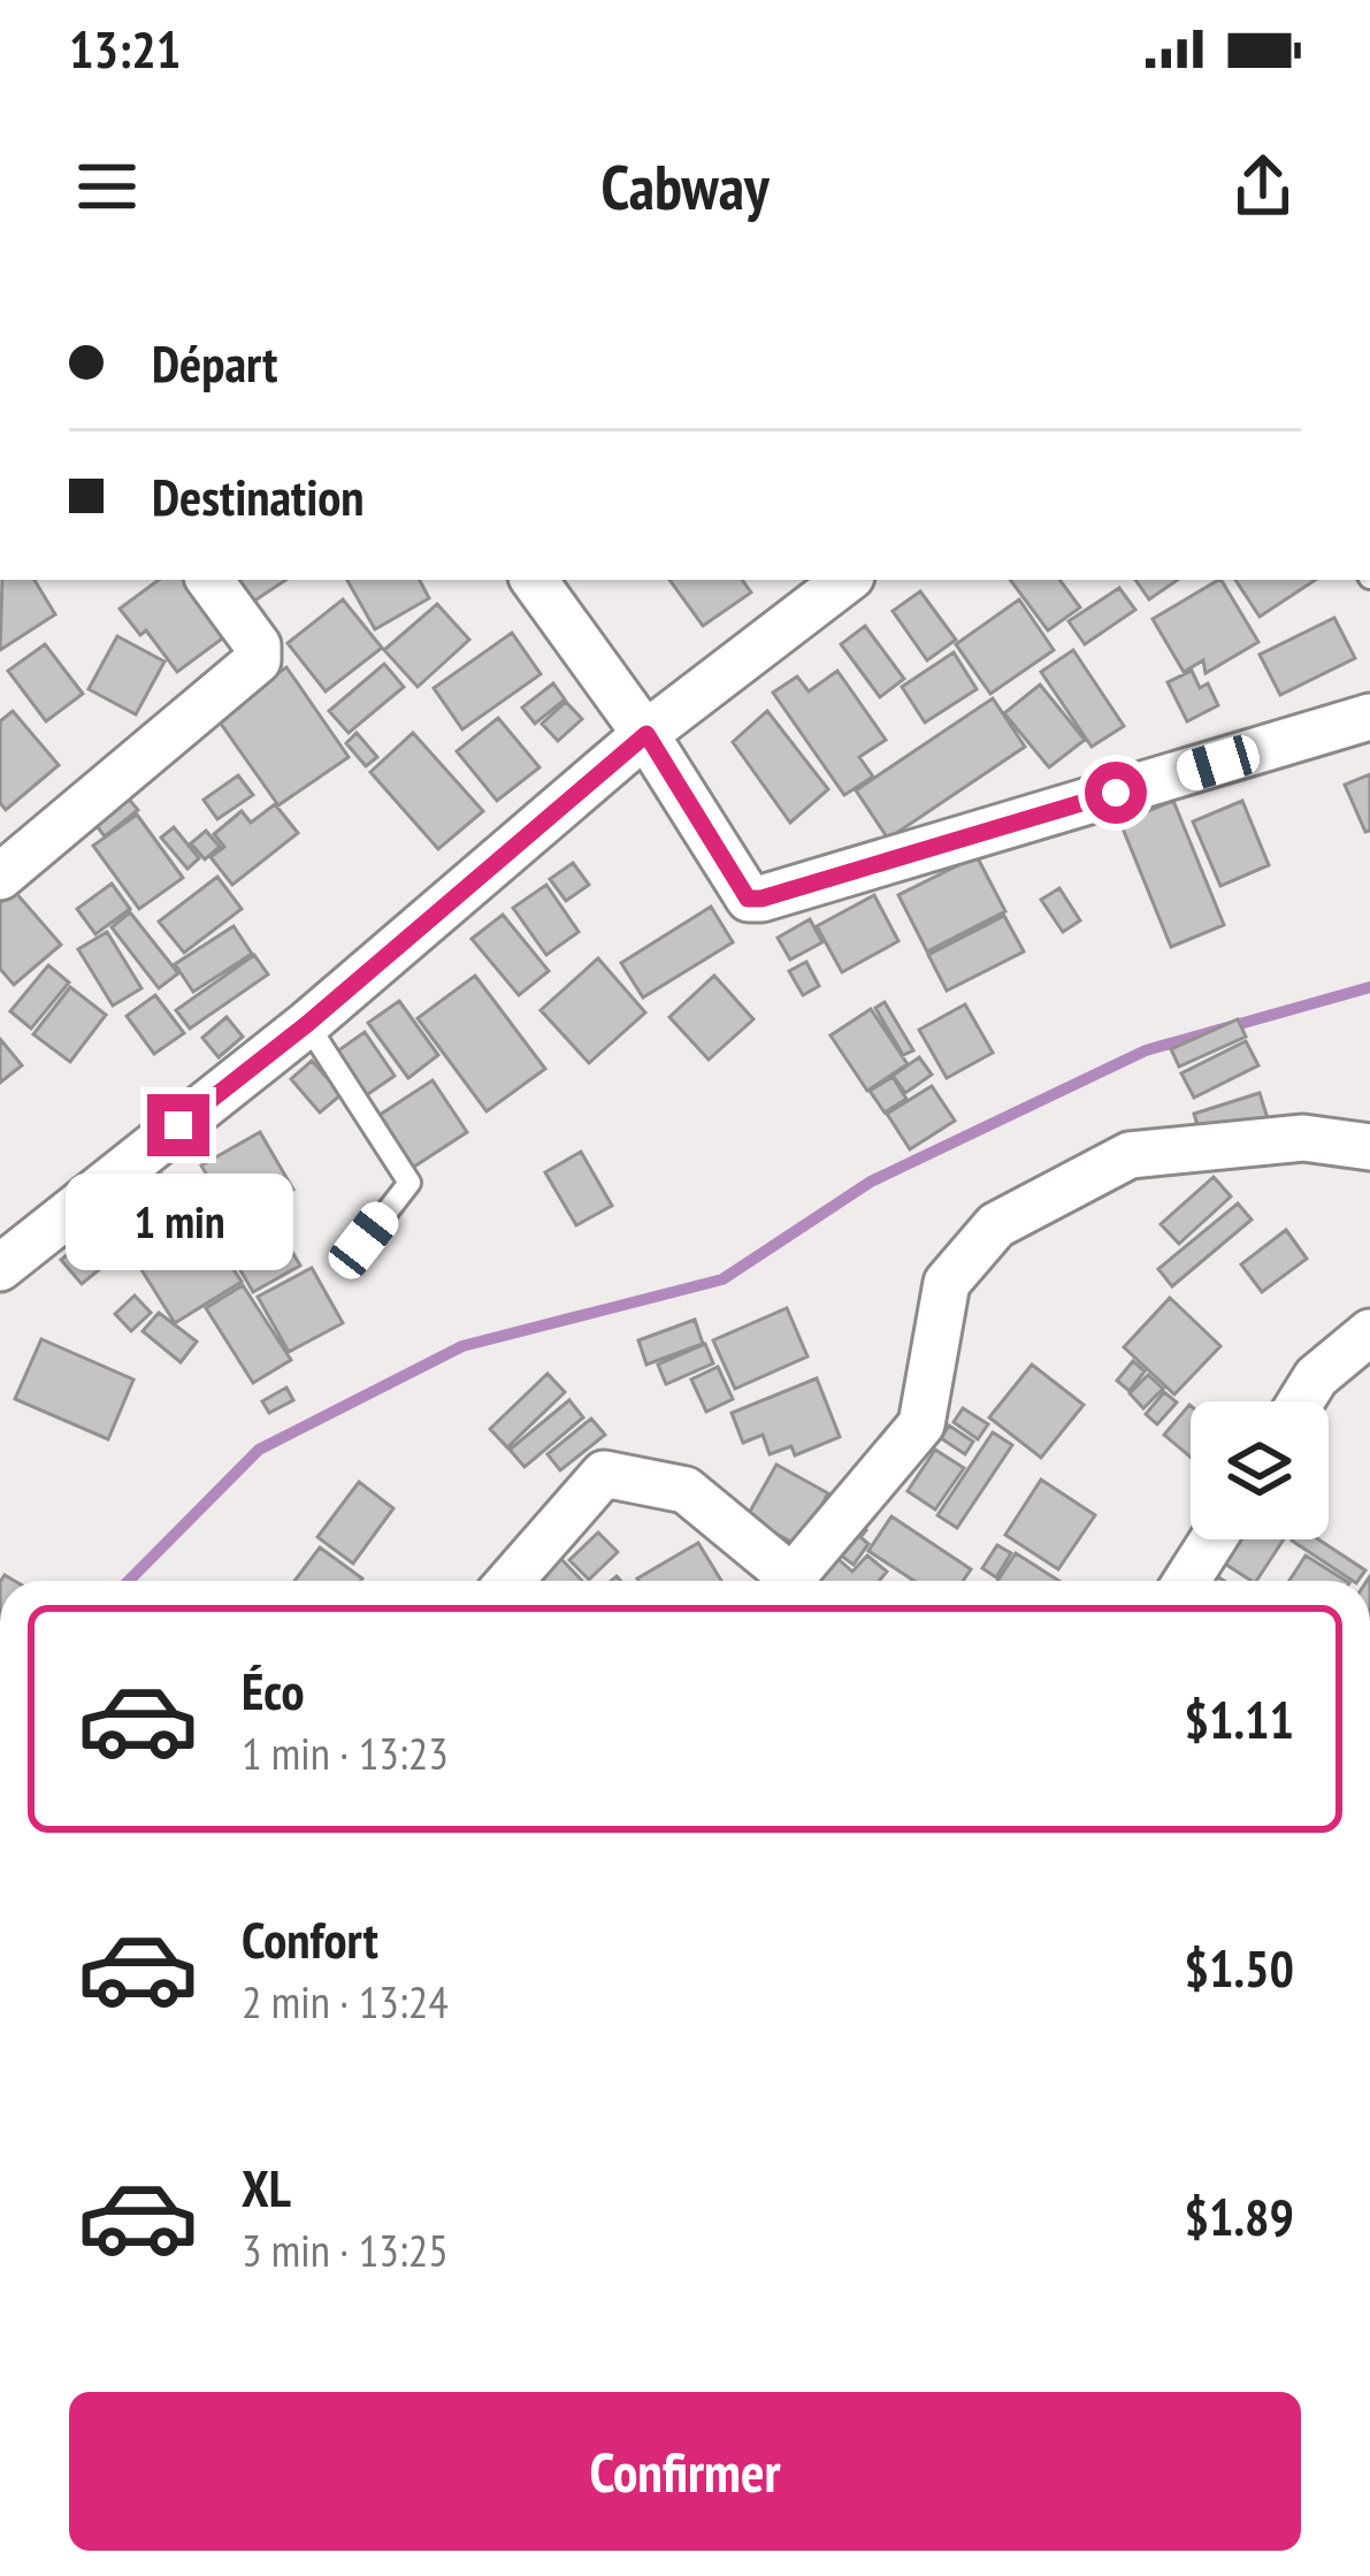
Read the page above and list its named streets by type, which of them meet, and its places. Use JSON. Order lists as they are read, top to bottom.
{
  "page": {
    "status": "13:21",
    "header": "Cabway",
    "banner": ["Départ", "Destination"],
    "bubble": "1 min",
    "list": [
      {
        "name": "Éco",
        "note": "1 min · 13:23",
        "value": "$1.11"
      },
      {
        "name": "Confort",
        "note": "2 min · 13:24",
        "value": "$1.50"
      },
      {
        "name": "XL",
        "note": "3 min · 13:25",
        "value": "$1.89"
      }
    ],
    "buttons": "Confirmer"
  }
}
